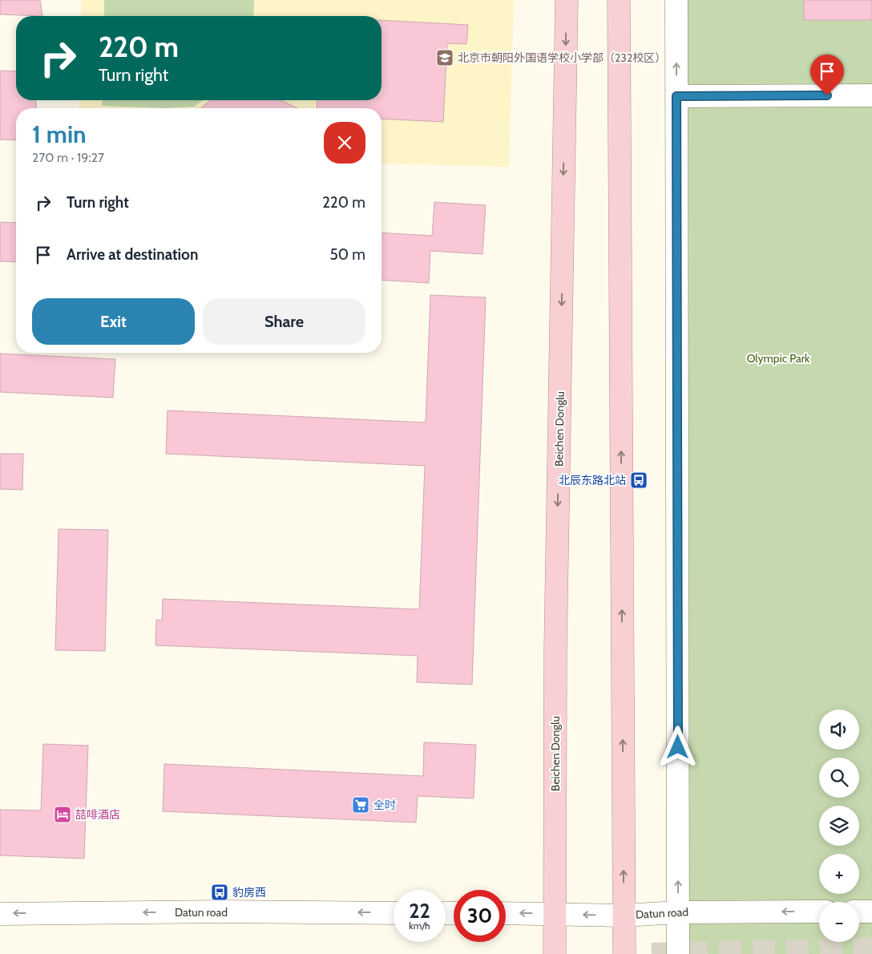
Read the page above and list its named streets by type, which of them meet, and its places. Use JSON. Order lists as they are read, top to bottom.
{
  "streets": {
    "main road": ["Beichen Donglu"],
    "street": ["Datun road"]
  },
  "crossings": [
    ["Beichen Donglu", "Datun road"]
  ],
  "one_way": ["Datun road"],
  "parks": ["Olympic Park"],
  "places": {
    "school or university": ["北京市朝阳外国语学校小学部（232校区）"],
    "bus stop": ["北辰东路北站", "豹房西"],
    "supermarket": ["全时"],
    "hotel": ["喆啡酒店"]
  },
  "page": {
    "turn": ["220 m", "Turn right"],
    "heading": ["1 min", "270 m · 19:27"],
    "list": [
      {
        "name": "Turn right",
        "value": "220 m"
      },
      {
        "name": "Arrive at destination",
        "value": "50 m"
      }
    ],
    "buttons": ["Exit", "Share"],
    "map_buttons": ["+", "−"],
    "speed": "22 km/h",
    "limit": "30"
  }
}
